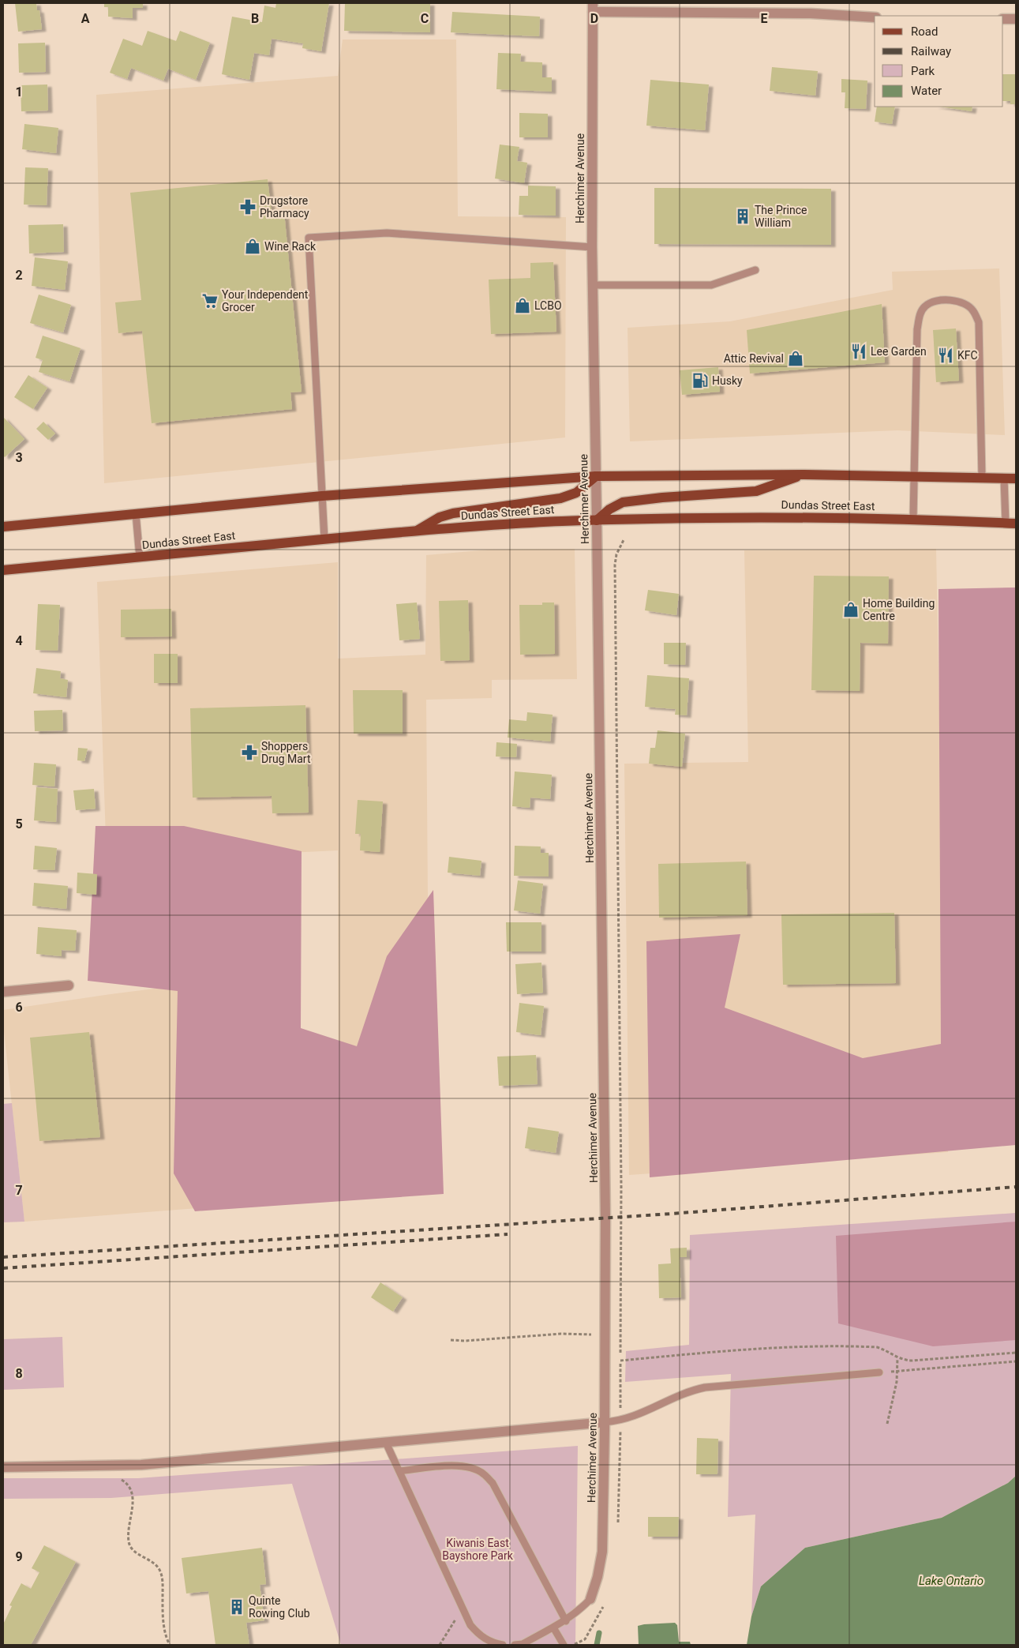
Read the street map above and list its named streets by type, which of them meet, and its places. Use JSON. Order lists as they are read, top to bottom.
{
  "streets": {
    "main road": ["Dundas Street East"],
    "street": ["Herchimer Avenue"]
  },
  "crossings": [
    ["Herchimer Avenue", "Dundas Street East"]
  ],
  "water": ["Lake Ontario"],
  "parks": ["Kiwanis East Bayshore Park"],
  "places": {
    "pharmacy": ["Drugstore Pharmacy", "Shoppers Drug Mart"],
    "building": ["The Prince William", "Quinte Rowing Club"],
    "shop": [
      "Wine Rack",
      "LCBO",
      "Attic Revival",
      "Home Building Centre"
    ],
    "supermarket": ["Your Independent Grocer"],
    "restaurant": ["Lee Garden", "KFC"],
    "fuel station": ["Husky"]
  },
  "legend": [
    "Road",
    "Railway",
    "Park",
    "Water"
  ],
  "grid": {
    "columns": [
      "A",
      "B",
      "C",
      "D",
      "E"
    ],
    "rows": [
      "1",
      "2",
      "3",
      "4",
      "5",
      "6",
      "7",
      "8",
      "9"
    ]
  }
}
